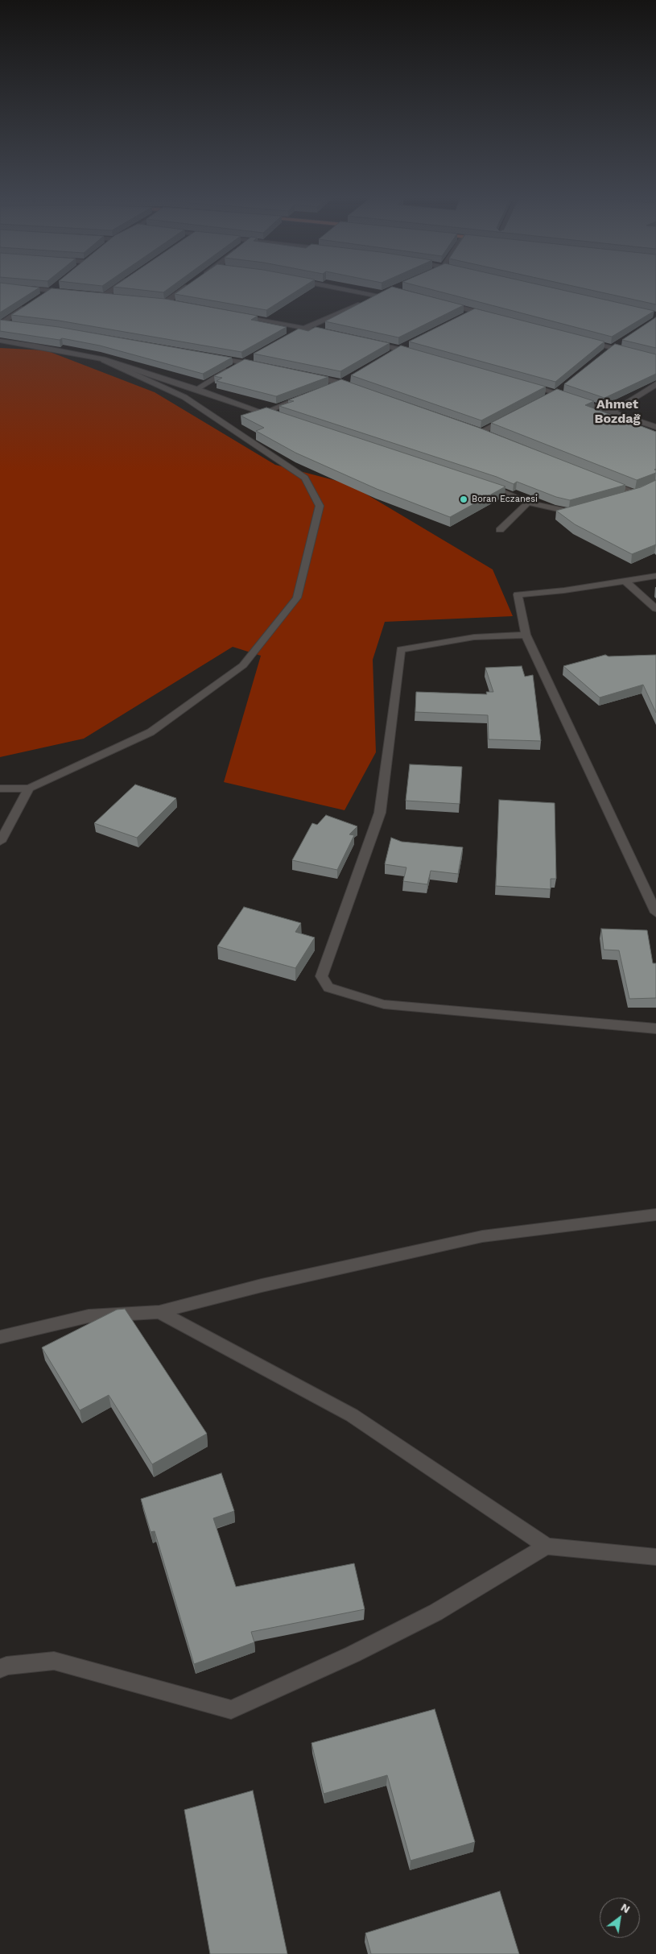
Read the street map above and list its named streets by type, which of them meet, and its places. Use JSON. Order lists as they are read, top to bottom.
{
  "districts": ["Ahmet Bozdağ"],
  "places": ["Boran Eczanesi"],
  "north": "top right"
}
